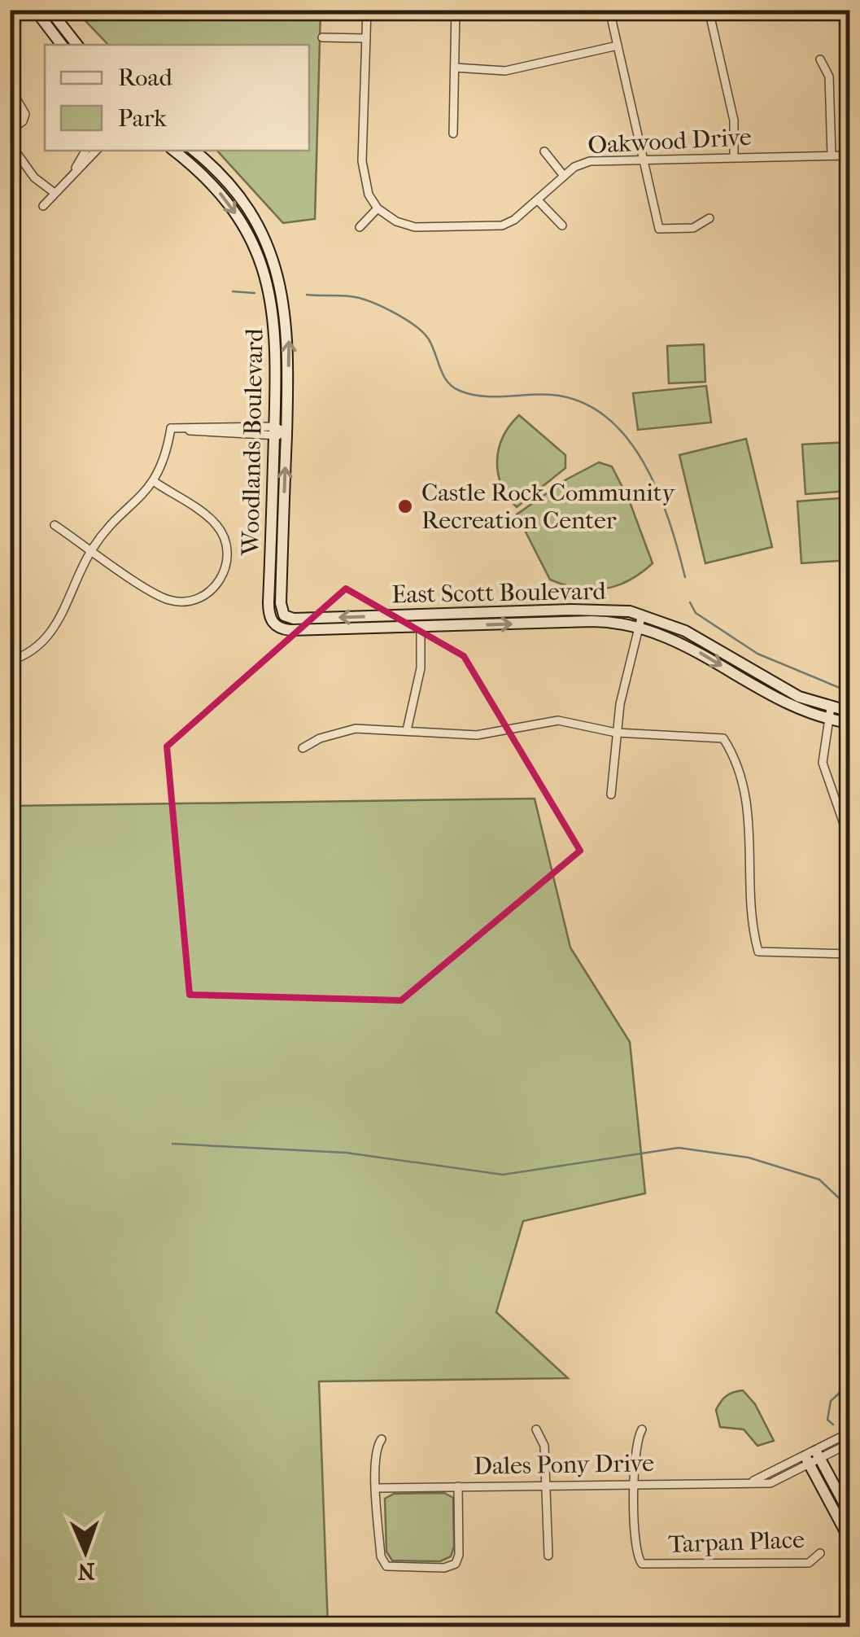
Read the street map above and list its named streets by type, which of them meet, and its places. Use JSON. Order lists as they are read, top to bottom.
{
  "streets": {
    "street": [
      "Oakwood Drive",
      "Woodlands Boulevard",
      "East Scott Boulevard",
      "Dales Pony Drive",
      "Tarpan Place"
    ]
  },
  "crossings": [
    ["Woodlands Boulevard", "East Scott Boulevard"],
    ["Dales Pony Drive", "Tarpan Place"]
  ],
  "places": ["Castle Rock Community Recreation Center"],
  "legend": ["Road", "Park"],
  "north": "bottom"
}
